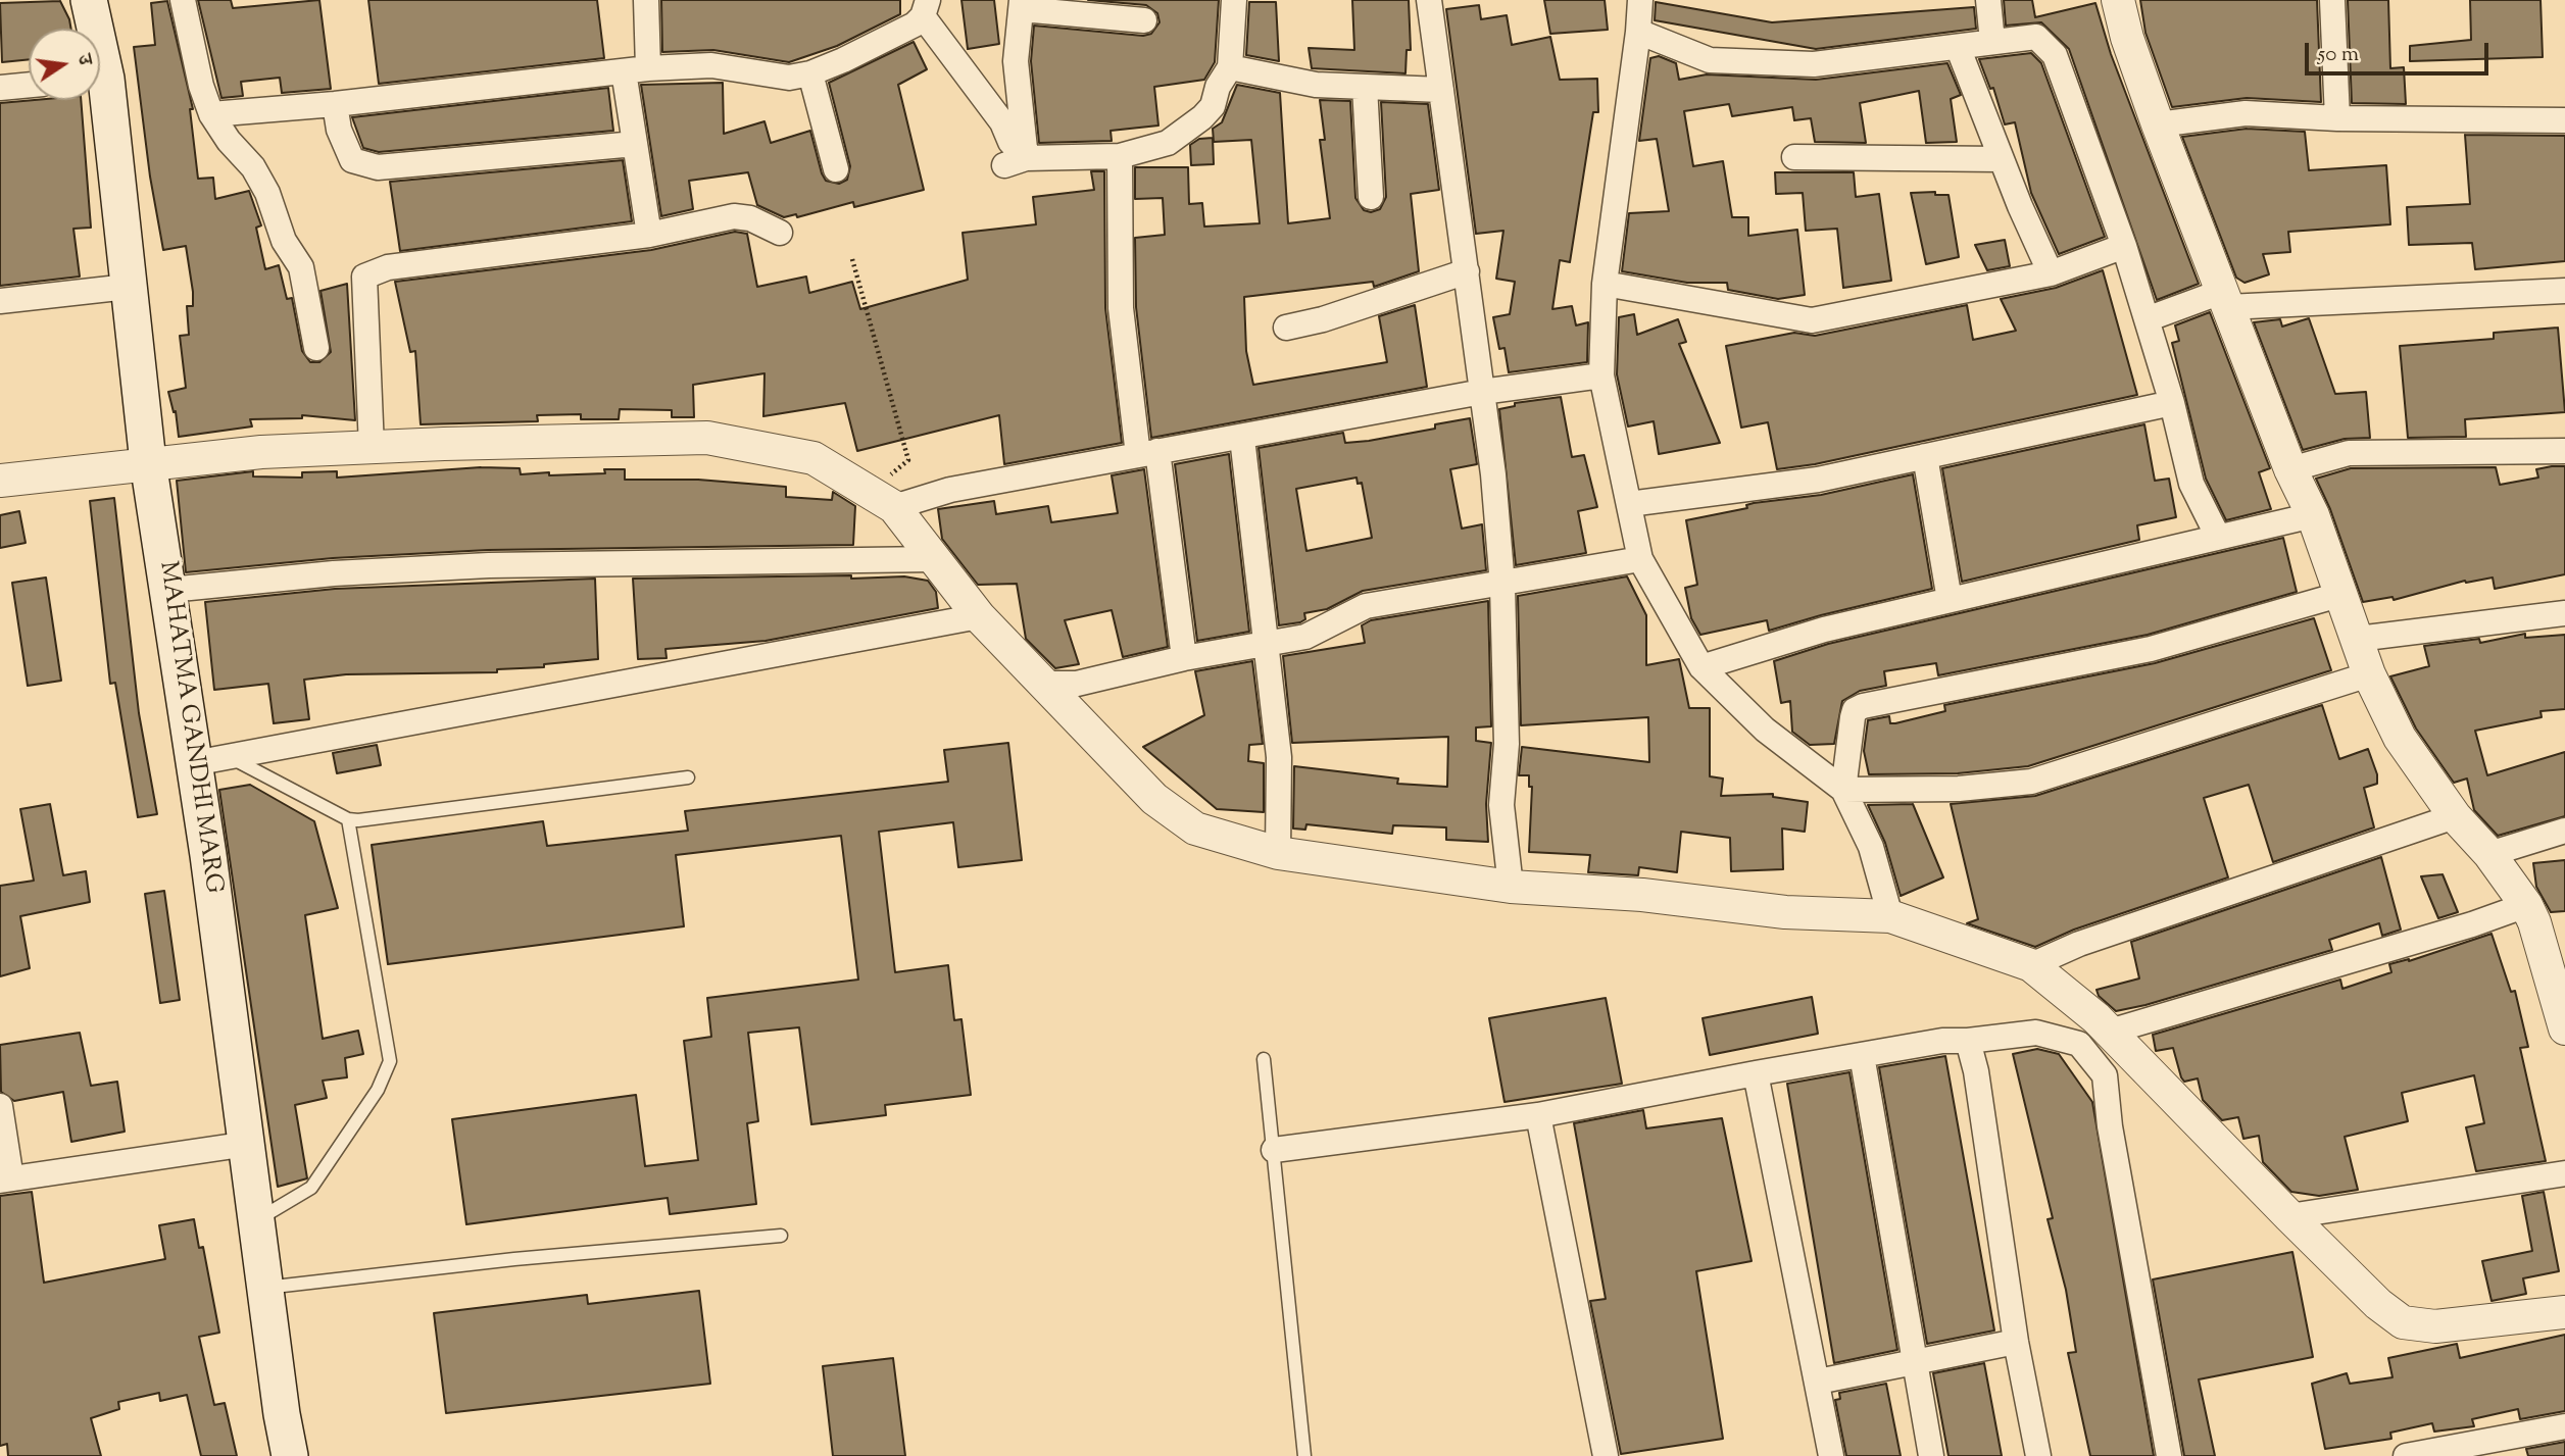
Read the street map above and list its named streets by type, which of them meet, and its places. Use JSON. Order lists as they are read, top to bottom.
{
  "streets": {
    "main road": ["MAHATMA GANDHI MARG"]
  },
  "scale_bar": "50 m",
  "north": "right"
}
